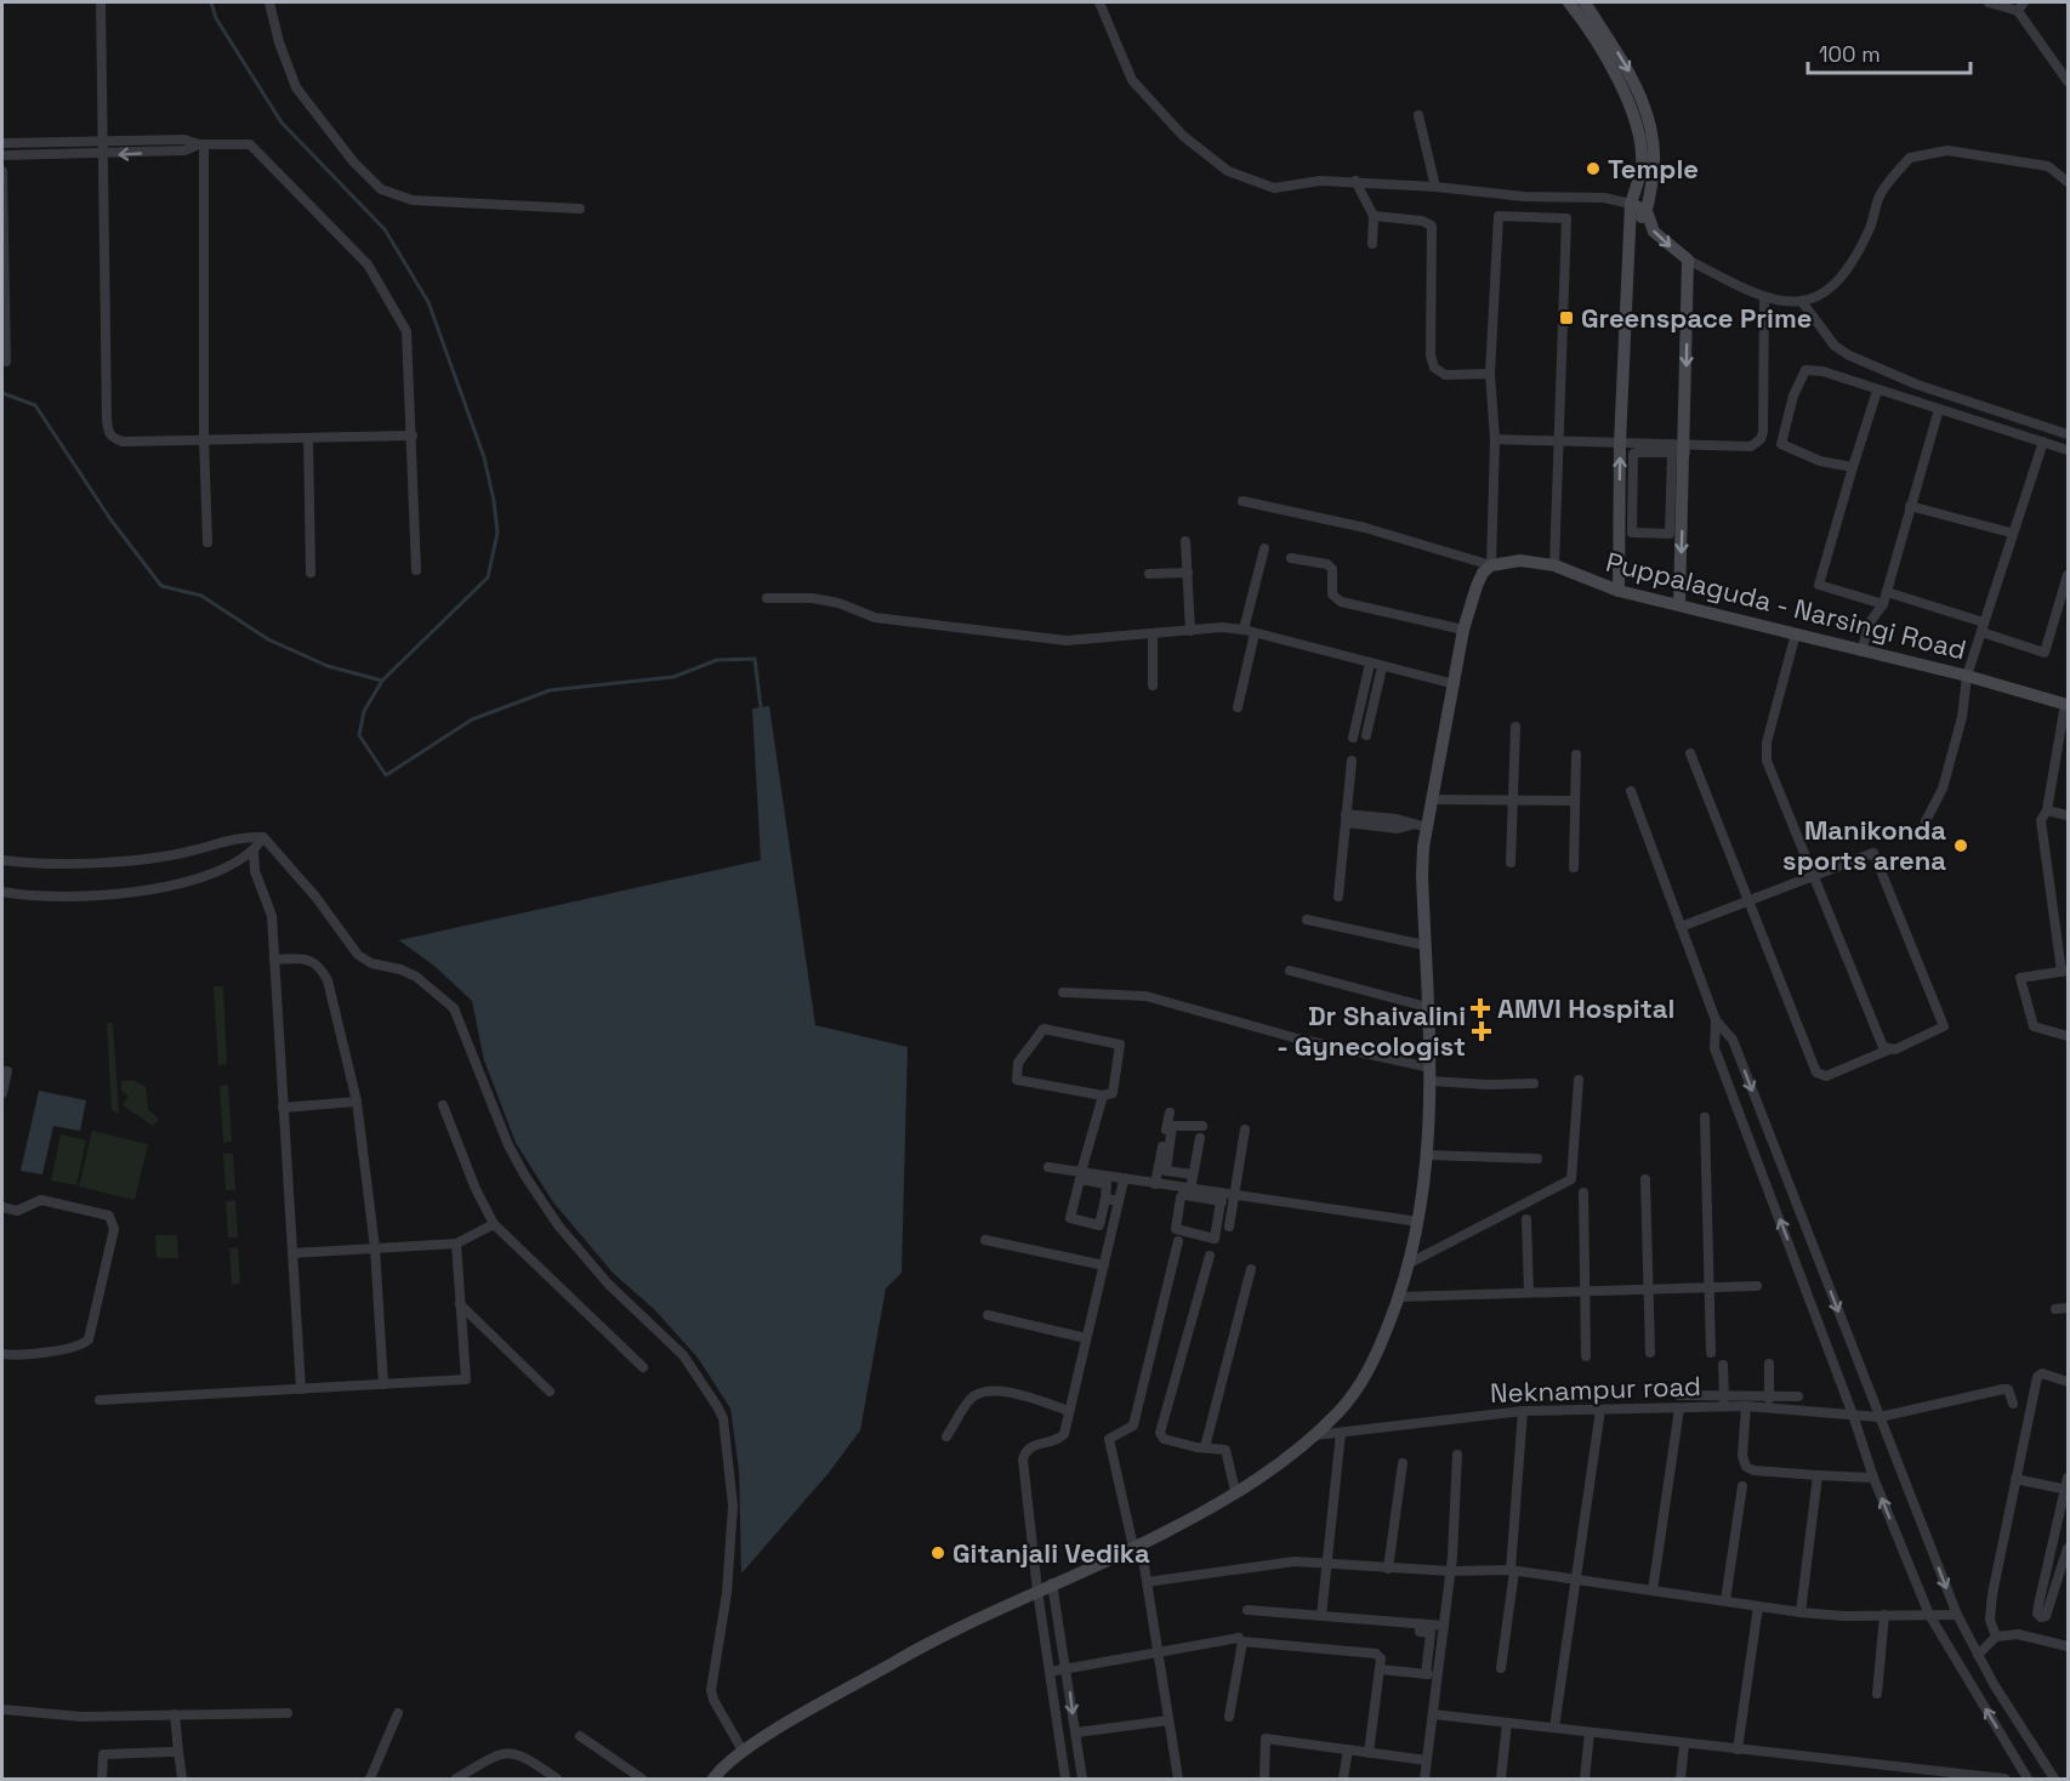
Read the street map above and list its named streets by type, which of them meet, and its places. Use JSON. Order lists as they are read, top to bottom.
{
  "streets": {
    "street": ["Puppalaguda - Narsingi Road", "Neknampur road"]
  },
  "places": {
    "other": ["Temple", "Manikonda sports arena", "Gitanjali Vedika"],
    "transit": ["Greenspace Prime"],
    "health": ["AMVI Hospital", "Dr Shaivalini - Gynecologist"]
  },
  "scale_bar": "100 m"
}
